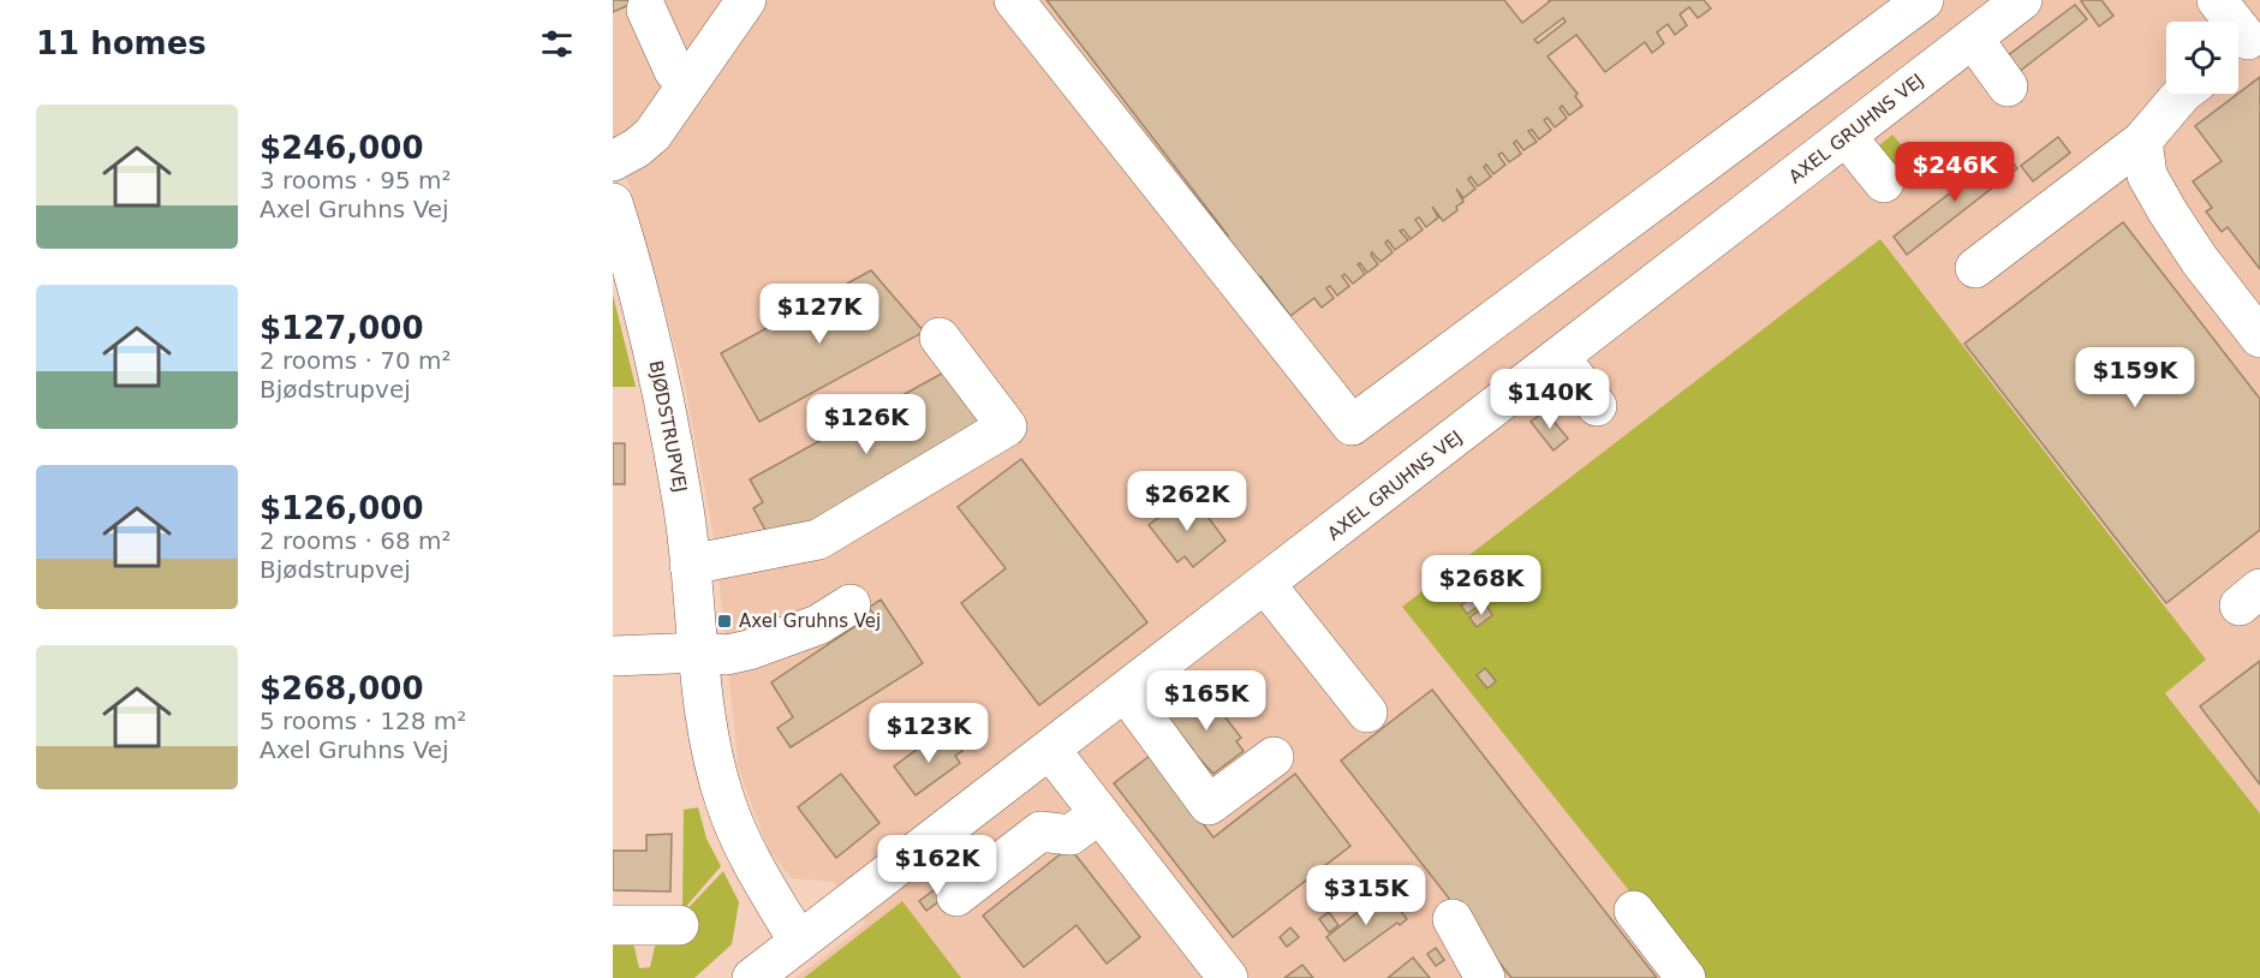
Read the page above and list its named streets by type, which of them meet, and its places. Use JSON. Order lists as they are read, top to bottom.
{
  "streets": {
    "street": ["AXEL GRUHNS VEJ", "BJØDSTRUPVEJ"]
  },
  "crossings": [
    ["AXEL GRUHNS VEJ", "BJØDSTRUPVEJ"]
  ],
  "places": {
    "transit": ["Axel Gruhns Vej"]
  },
  "page": {
    "heading": "11 homes",
    "list": [
      {
        "name": "$246,000",
        "note": "3 rooms · 95 m² · Axel Gruhns Vej"
      },
      {
        "name": "$127,000",
        "note": "2 rooms · 70 m² · Bjødstrupvej"
      },
      {
        "name": "$126,000",
        "note": "2 rooms · 68 m² · Bjødstrupvej"
      },
      {
        "name": "$268,000",
        "note": "5 rooms · 128 m² · Axel Gruhns Vej"
      }
    ],
    "price": [
      "$246K",
      "$127K",
      "$159K",
      "$140K",
      "$126K",
      "$262K",
      "$268K",
      "$165K",
      "$123K",
      "$162K",
      "$315K"
    ]
  }
}
